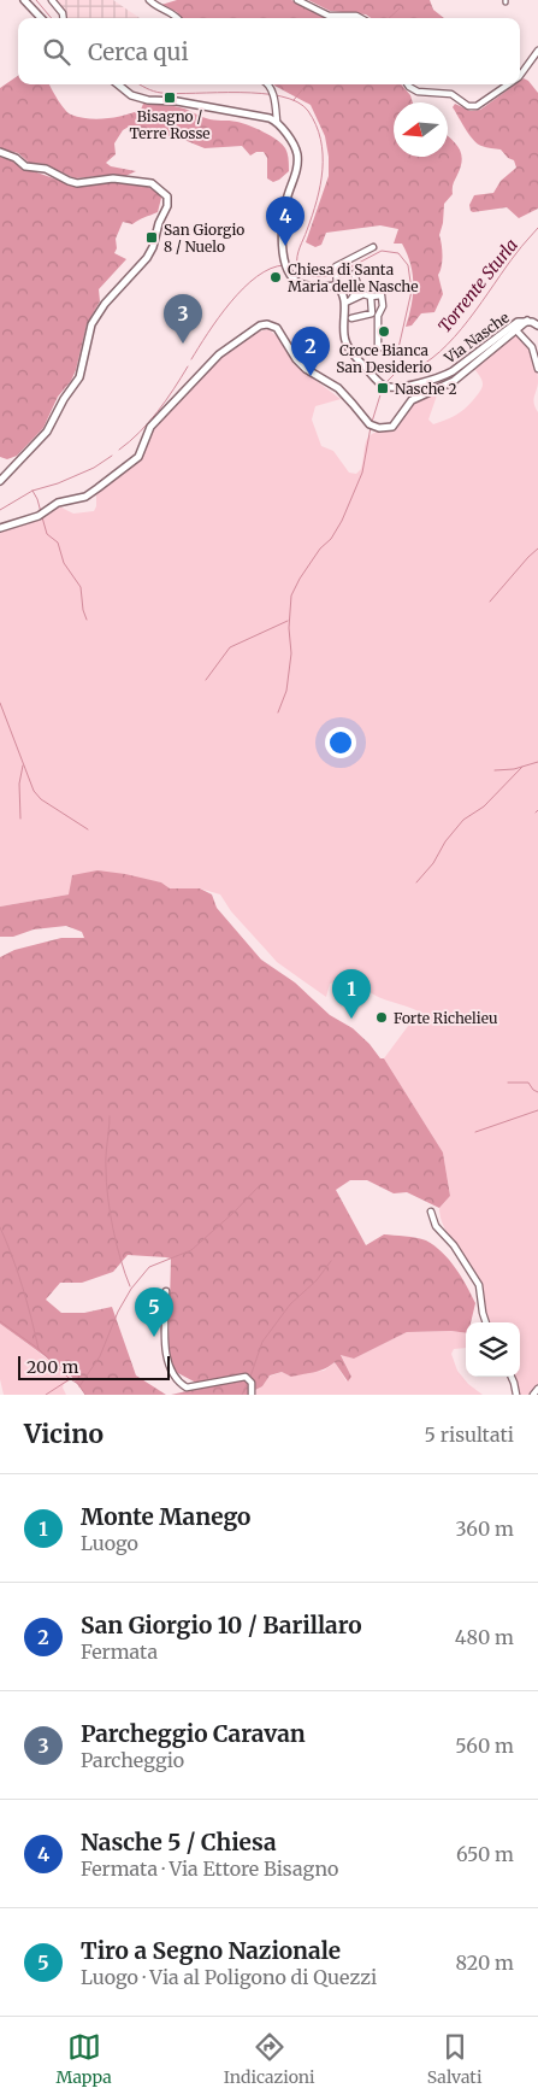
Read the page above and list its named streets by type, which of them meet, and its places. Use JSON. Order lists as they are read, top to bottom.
{
  "streets": {
    "street": ["Via Nasche"]
  },
  "water": ["Torrente Sturla"],
  "places": {
    "transit": ["Bisagno / Terre Rosse", "San Giorgio 8 / Nuelo", "Nasche 2"],
    "other": ["Chiesa di Santa Maria delle Nasche", "Croce Bianca San Desiderio", "Forte Richelieu"]
  },
  "scale_bar": "200 m",
  "north": "left",
  "page": {
    "search": "Cerca qui",
    "pins": [
      "4",
      "3",
      "2",
      "1",
      "5"
    ],
    "scale": "200 m",
    "heading": ["Vicino", "5 risultati"],
    "list": [
      {
        "mark": "1",
        "name": "Monte Manego",
        "note": "Luogo",
        "value": "360 m"
      },
      {
        "mark": "2",
        "name": "San Giorgio 10 / Barillaro",
        "note": "Fermata",
        "value": "480 m"
      },
      {
        "mark": "3",
        "name": "Parcheggio Caravan",
        "note": "Parcheggio",
        "value": "560 m"
      },
      {
        "mark": "4",
        "name": "Nasche 5 / Chiesa",
        "note": "Fermata · Via Ettore Bisagno",
        "value": "650 m"
      },
      {
        "mark": "5",
        "name": "Tiro a Segno Nazionale",
        "note": "Luogo · Via al Poligono di Quezzi",
        "value": "820 m"
      }
    ],
    "nav": ["Mappa", "Indicazioni", "Salvati"]
  }
}
